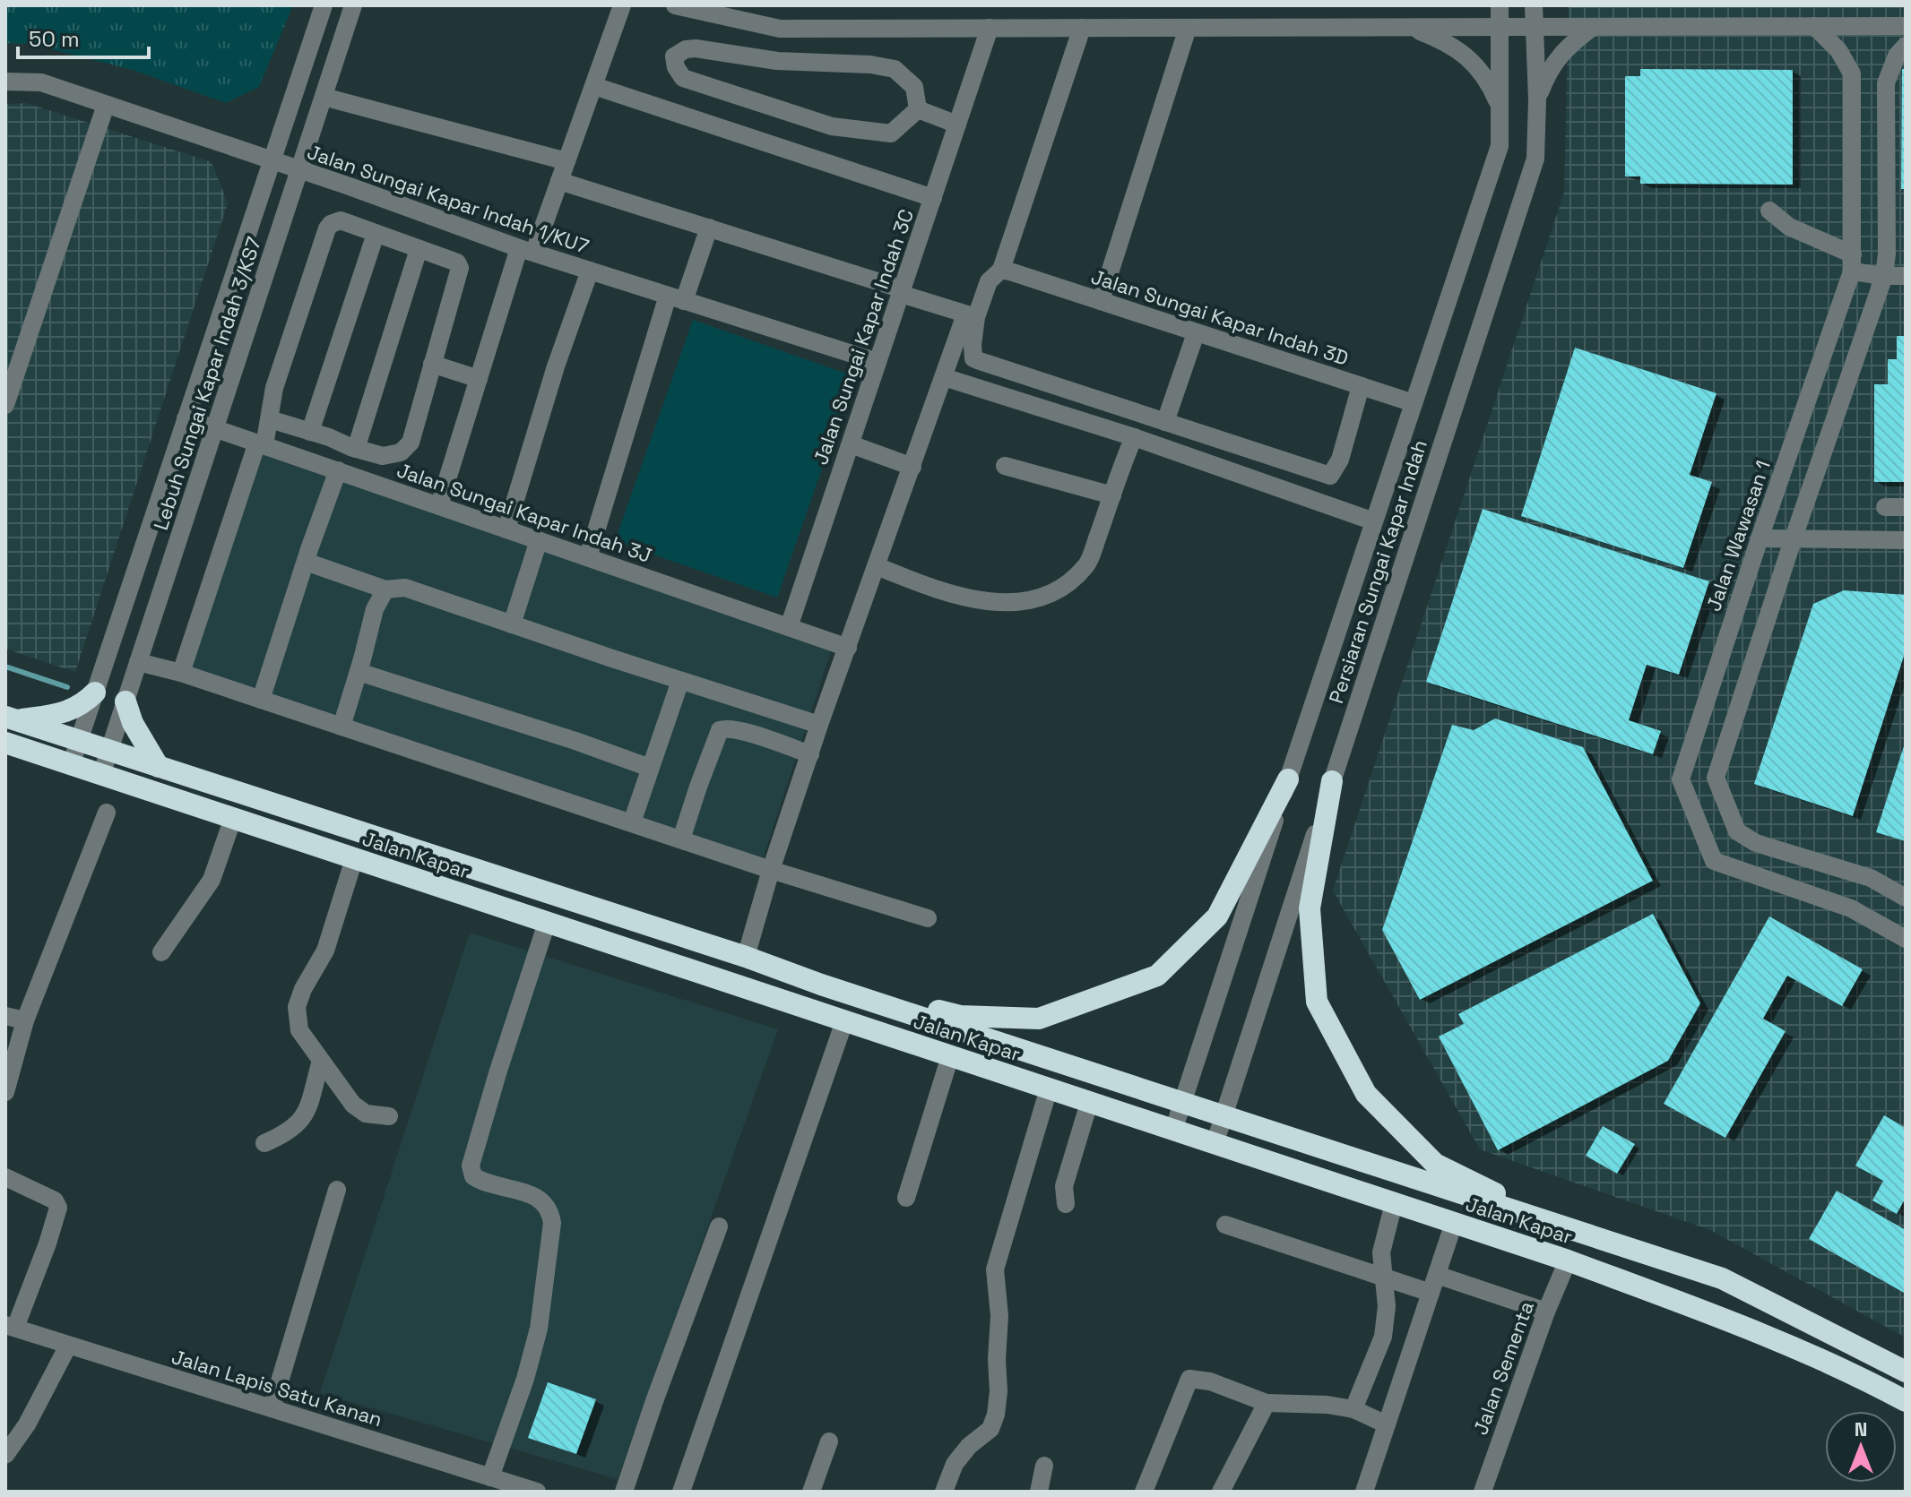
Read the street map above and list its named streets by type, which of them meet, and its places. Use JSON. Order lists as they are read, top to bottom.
{
  "streets": {
    "highway": ["Jalan Kapar"],
    "street": [
      "Jalan Sungai Kapar Indah 1/KU7",
      "Jalan Sungai Kapar Indah 3D",
      "Jalan Sungai Kapar Indah 3C",
      "Lebuh Sungai Kapar Indah 3/KS7",
      "Jalan Sungai Kapar Indah 3J",
      "Jalan Wawasan 1",
      "Persiaran Sungai Kapar Indah",
      "Jalan Sementa",
      "Jalan Lapis Satu Kanan"
    ]
  },
  "crossings": [
    ["Jalan Sungai Kapar Indah 1/KU7", "Jalan Sungai Kapar Indah 3C"],
    ["Jalan Sungai Kapar Indah 1/KU7", "Lebuh Sungai Kapar Indah 3/KS7"],
    ["Jalan Sungai Kapar Indah 3D", "Persiaran Sungai Kapar Indah"],
    ["Jalan Sungai Kapar Indah 3C", "Jalan Sungai Kapar Indah 3J"],
    ["Lebuh Sungai Kapar Indah 3/KS7", "Jalan Sungai Kapar Indah 3J"],
    ["Lebuh Sungai Kapar Indah 3/KS7", "Jalan Kapar"],
    ["Persiaran Sungai Kapar Indah", "Jalan Kapar"],
    ["Jalan Kapar", "Jalan Sementa"]
  ],
  "scale_bar": "50 m",
  "north": "top"
}
